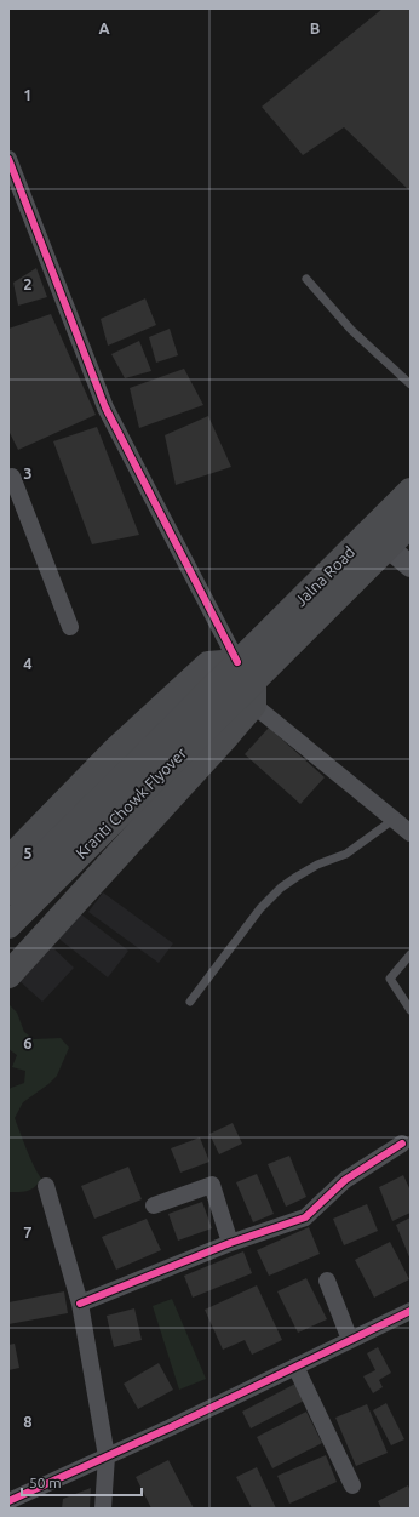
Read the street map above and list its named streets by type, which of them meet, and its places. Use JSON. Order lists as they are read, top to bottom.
{
  "streets": {
    "main road": ["Jalna Road", "Kranti Chowk Flyover"]
  },
  "crossings": [
    ["Jalna Road", "Kranti Chowk Flyover"]
  ],
  "scale_bar": "50 m",
  "grid": {
    "columns": ["A", "B"],
    "rows": [
      "1",
      "2",
      "3",
      "4",
      "5",
      "6",
      "7",
      "8"
    ]
  }
}
